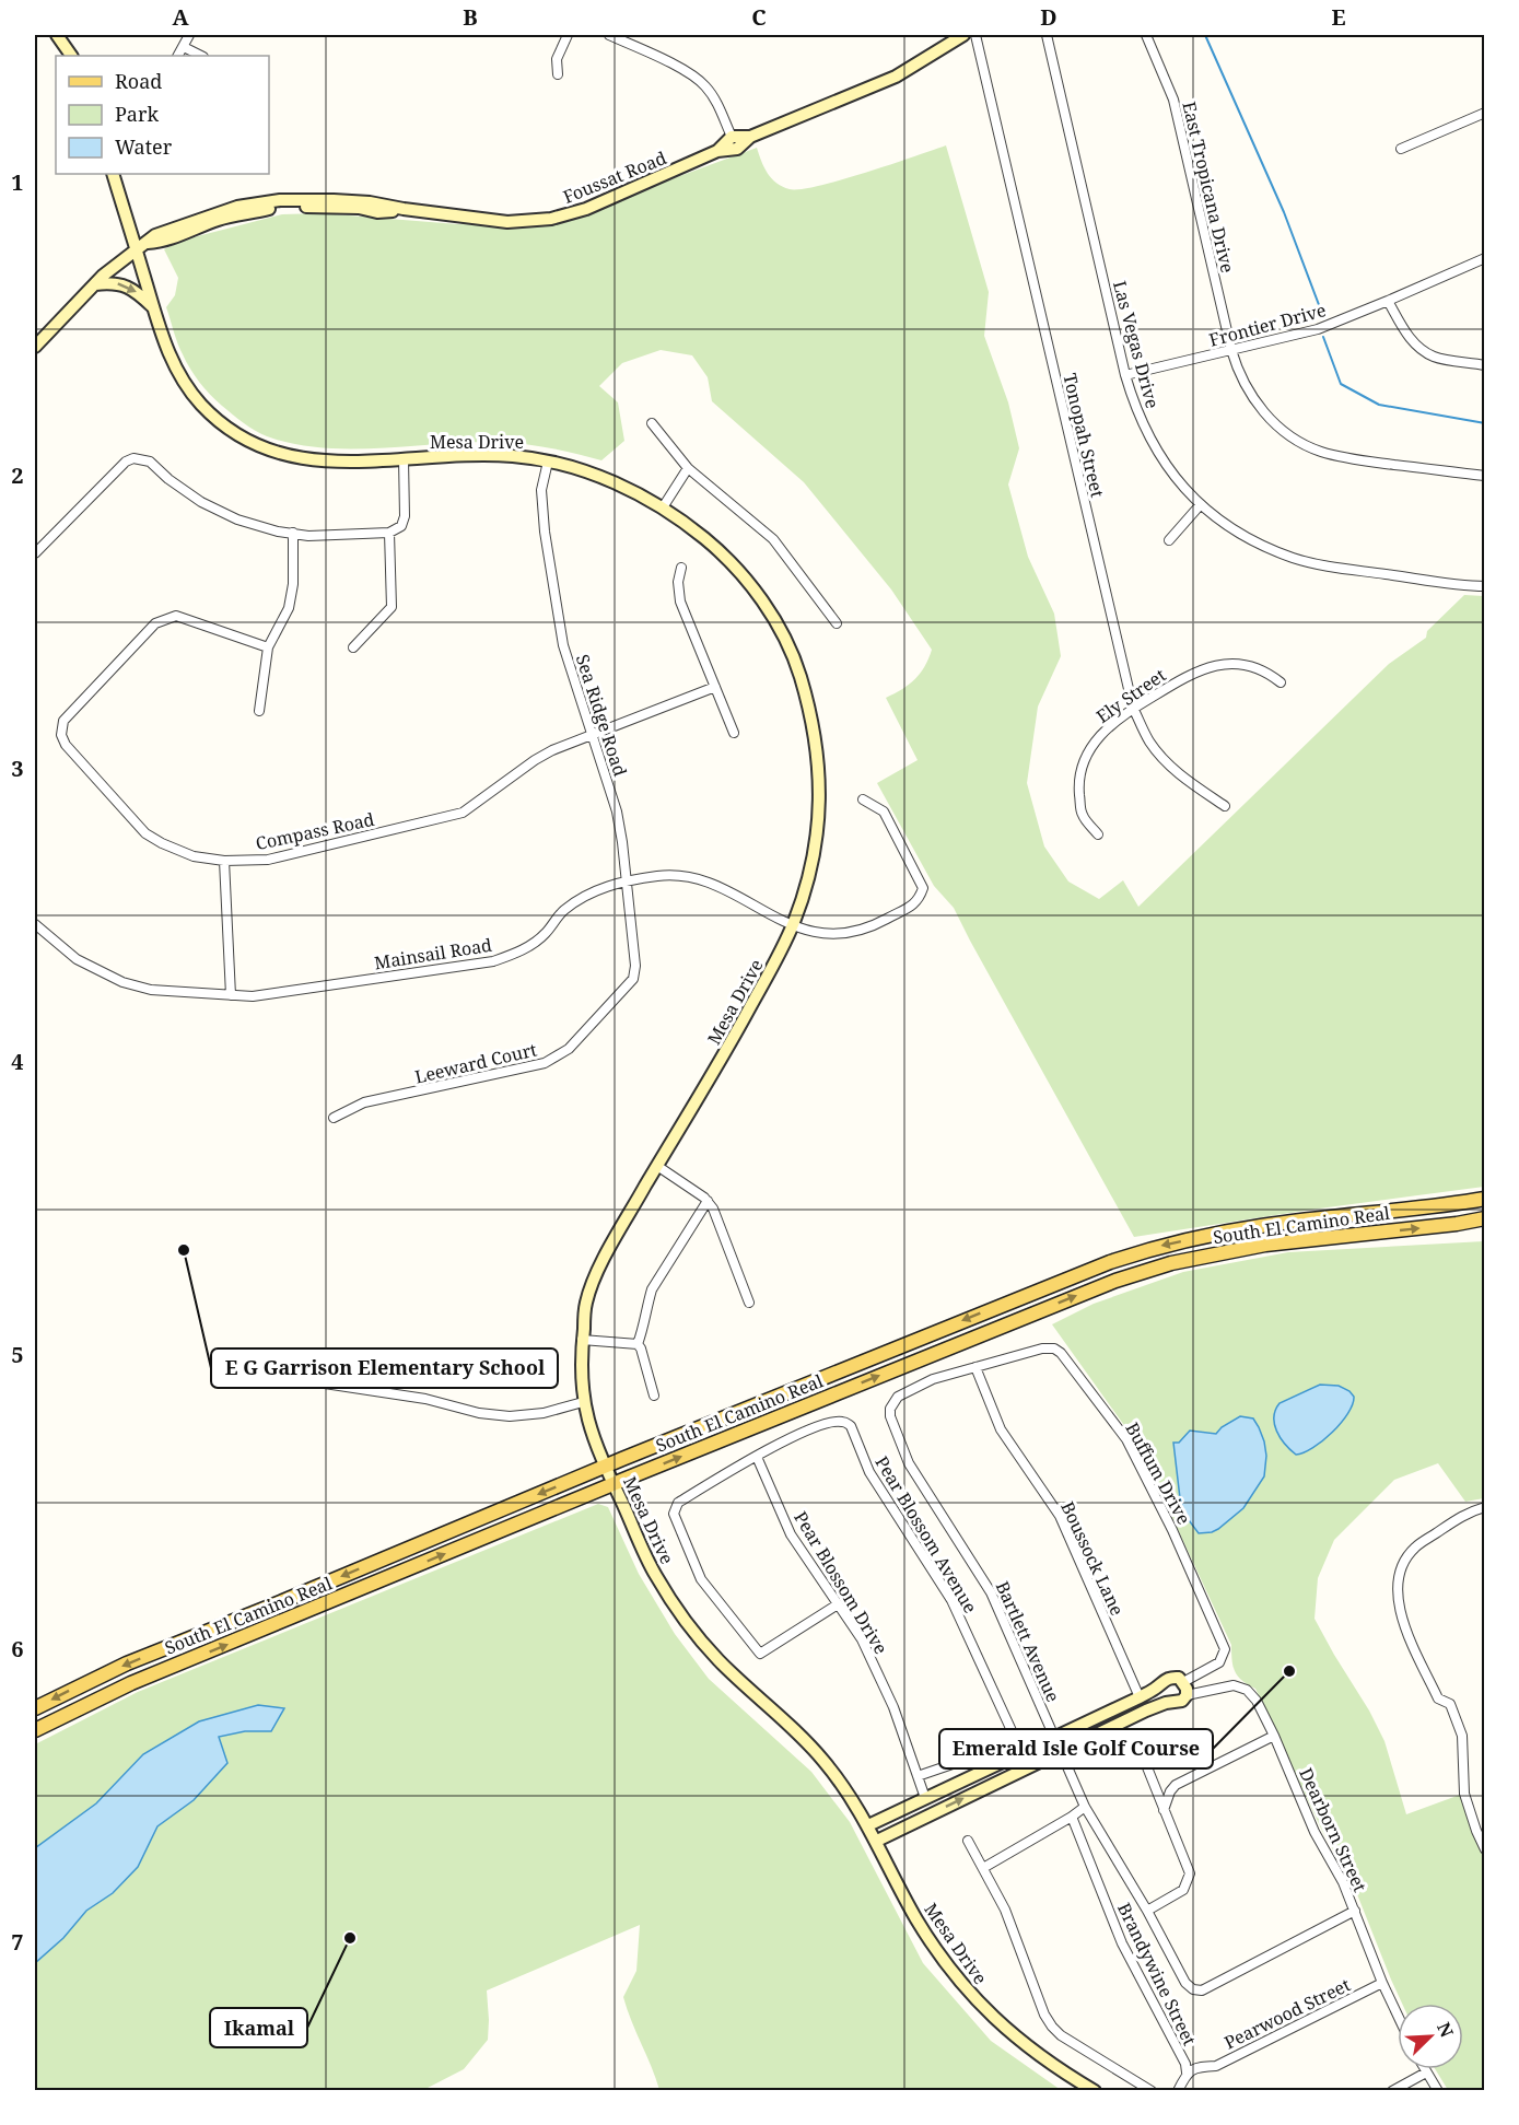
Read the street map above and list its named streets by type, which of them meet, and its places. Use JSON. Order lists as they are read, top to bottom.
{
  "streets": {
    "main road": ["Foussat Road", "Mesa Drive", "South El Camino Real"],
    "street": [
      "East Tropicana Drive",
      "Frontier Drive",
      "Las Vegas Drive",
      "Tonopah Street",
      "Ely Street",
      "Sea Ridge Road",
      "Compass Road",
      "Mainsail Road",
      "Leeward Court",
      "Buffum Drive",
      "Pear Blossom Avenue",
      "Boussock Lane",
      "Pear Blossom Drive",
      "Bartlett Avenue",
      "Dearborn Street",
      "Brandywine Street",
      "Pearwood Street"
    ]
  },
  "crossings": [
    ["Foussat Road", "Mesa Drive"],
    ["East Tropicana Drive", "Frontier Drive"],
    ["Frontier Drive", "Las Vegas Drive"],
    ["Tonopah Street", "Ely Street"],
    ["Mesa Drive", "Sea Ridge Road"],
    ["Mesa Drive", "Mainsail Road"],
    ["Mesa Drive", "South El Camino Real"],
    ["Sea Ridge Road", "Compass Road"],
    ["Sea Ridge Road", "Mainsail Road"],
    ["Sea Ridge Road", "Leeward Court"],
    ["Buffum Drive", "Boussock Lane"],
    ["Buffum Drive", "Bartlett Avenue"],
    ["Pear Blossom Avenue", "Pear Blossom Drive"],
    ["Boussock Lane", "Bartlett Avenue"],
    ["Bartlett Avenue", "Dearborn Street"],
    ["Dearborn Street", "Pearwood Street"],
    ["Brandywine Street", "Pearwood Street"]
  ],
  "places": ["E G Garrison Elementary School", "Emerald Isle Golf Course", "Ikamal"],
  "legend": ["Road", "Park", "Water"],
  "north": "top right",
  "grid": {
    "columns": [
      "A",
      "B",
      "C",
      "D",
      "E"
    ],
    "rows": [
      "1",
      "2",
      "3",
      "4",
      "5",
      "6",
      "7"
    ]
  }
}
